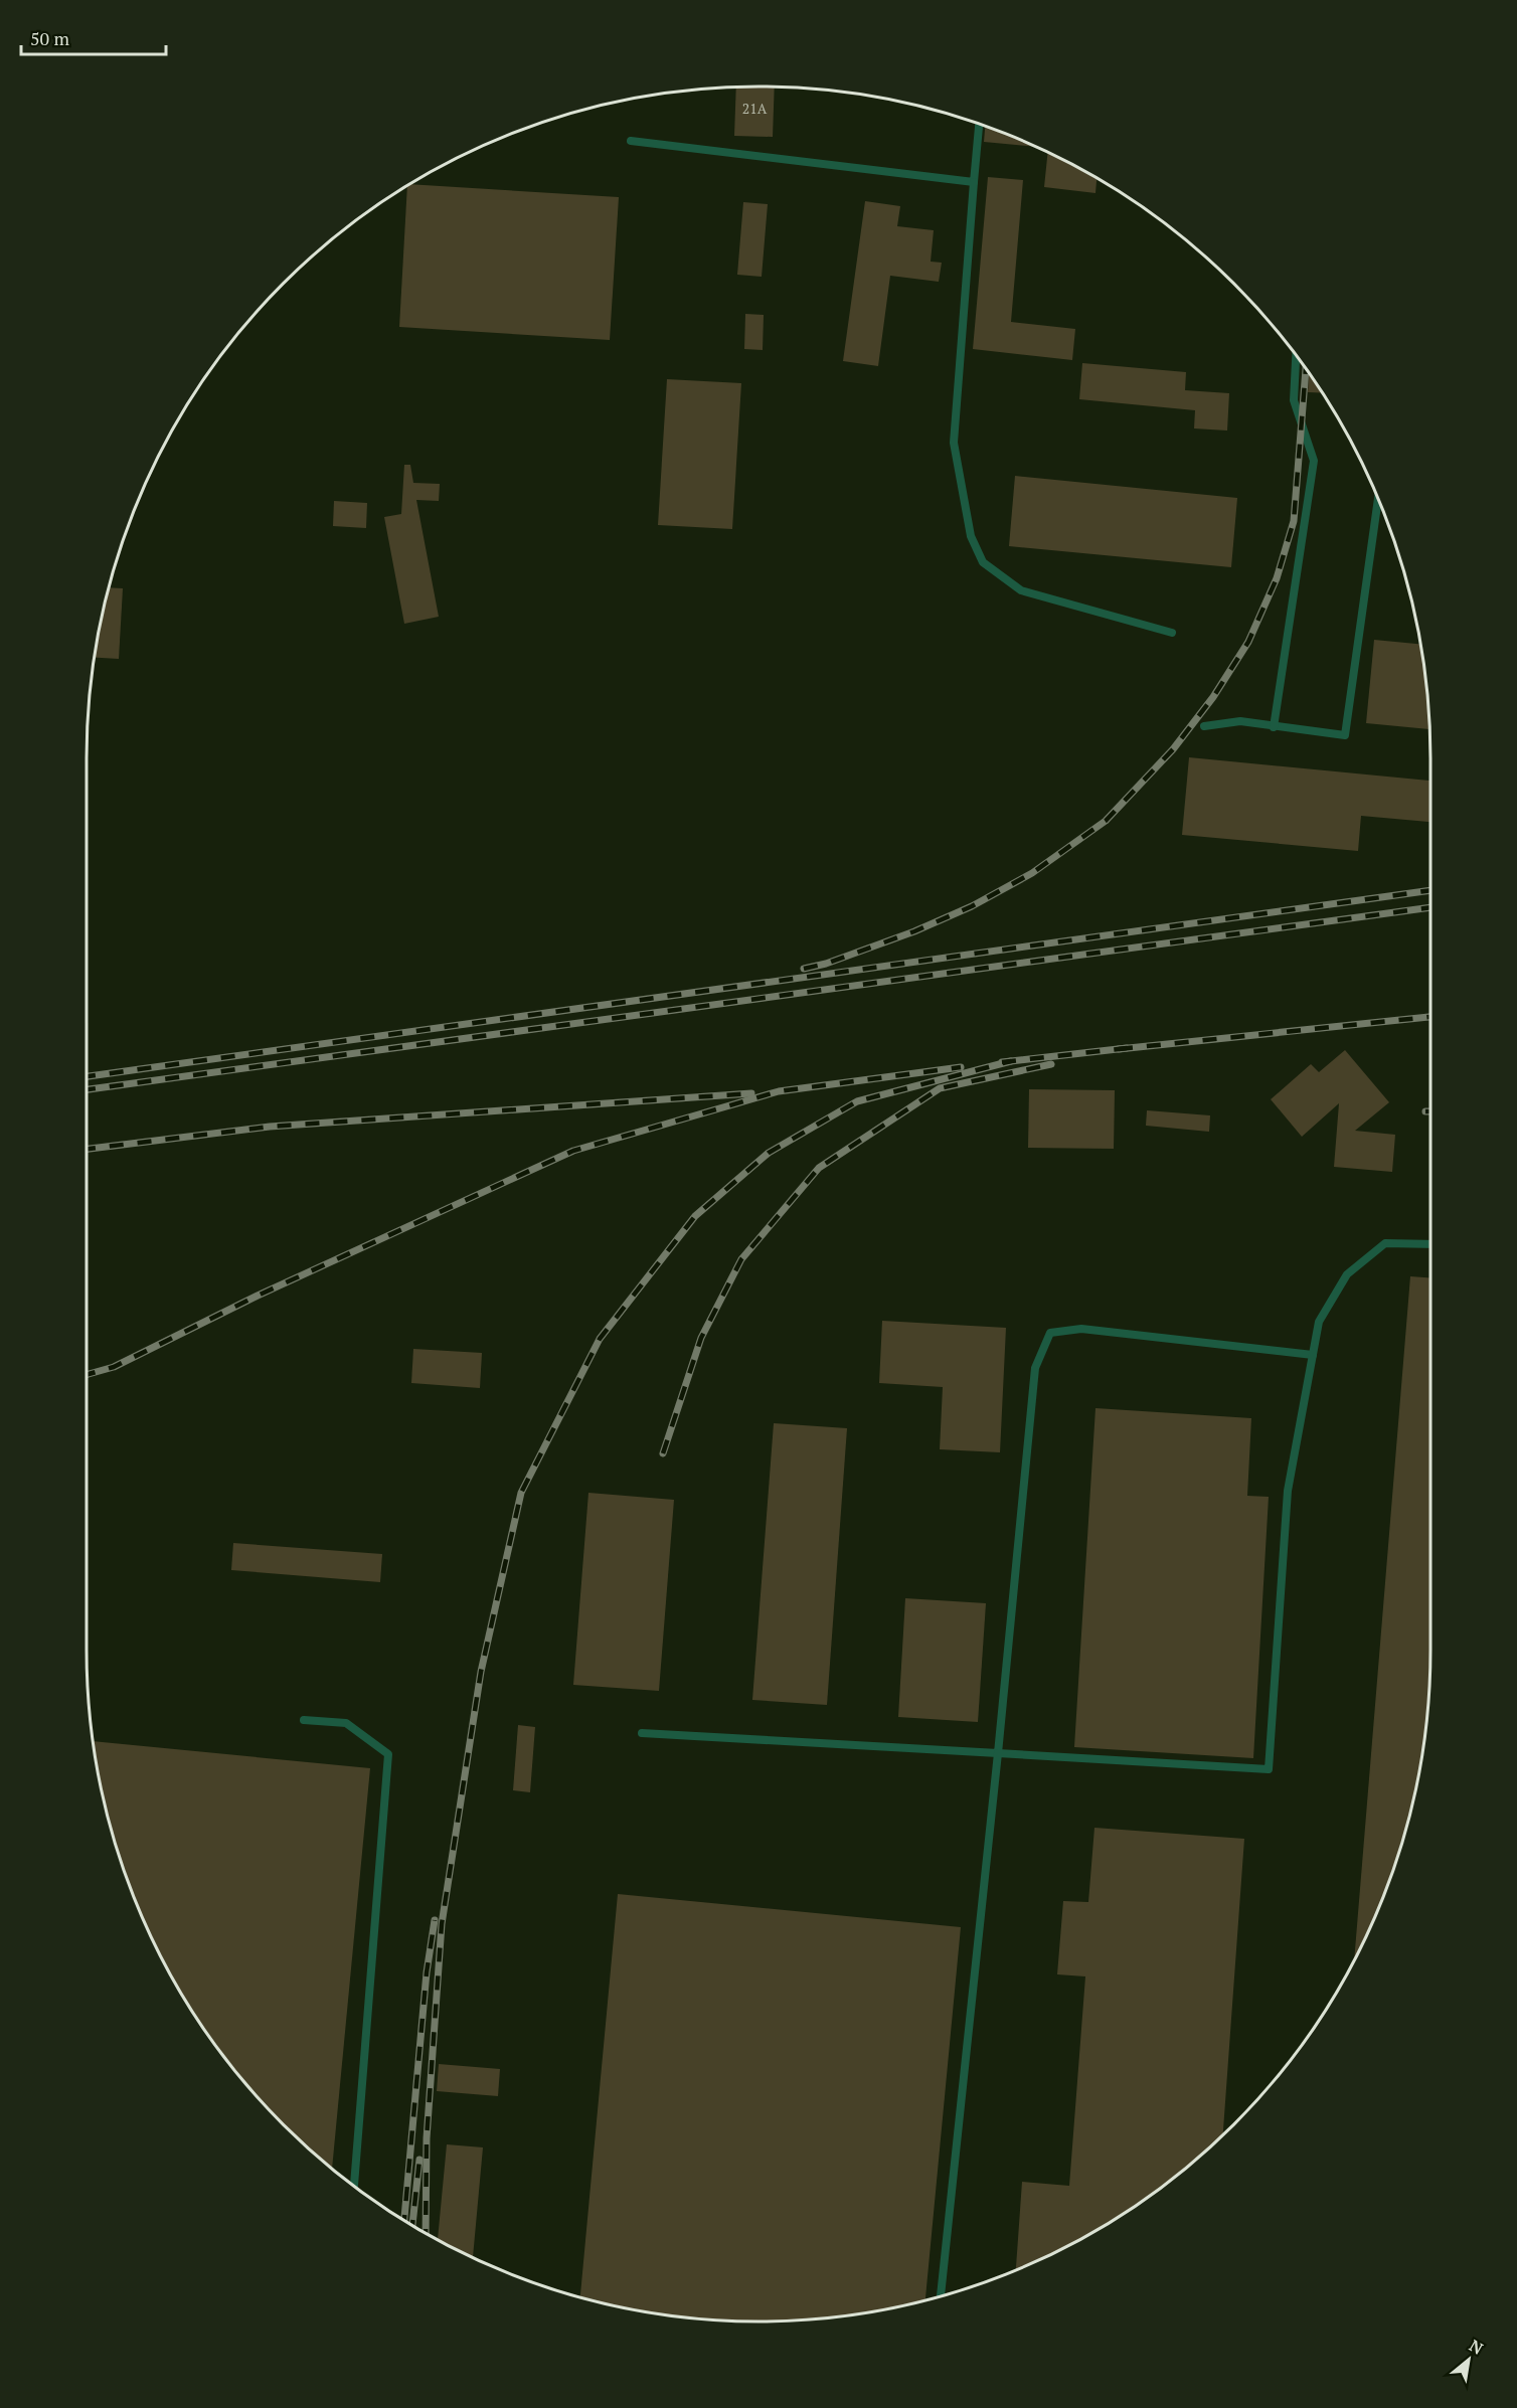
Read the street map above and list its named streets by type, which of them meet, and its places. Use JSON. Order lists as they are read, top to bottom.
{
  "house_numbers": ["21А"],
  "scale_bar": "50 m",
  "north": "top right"
}
